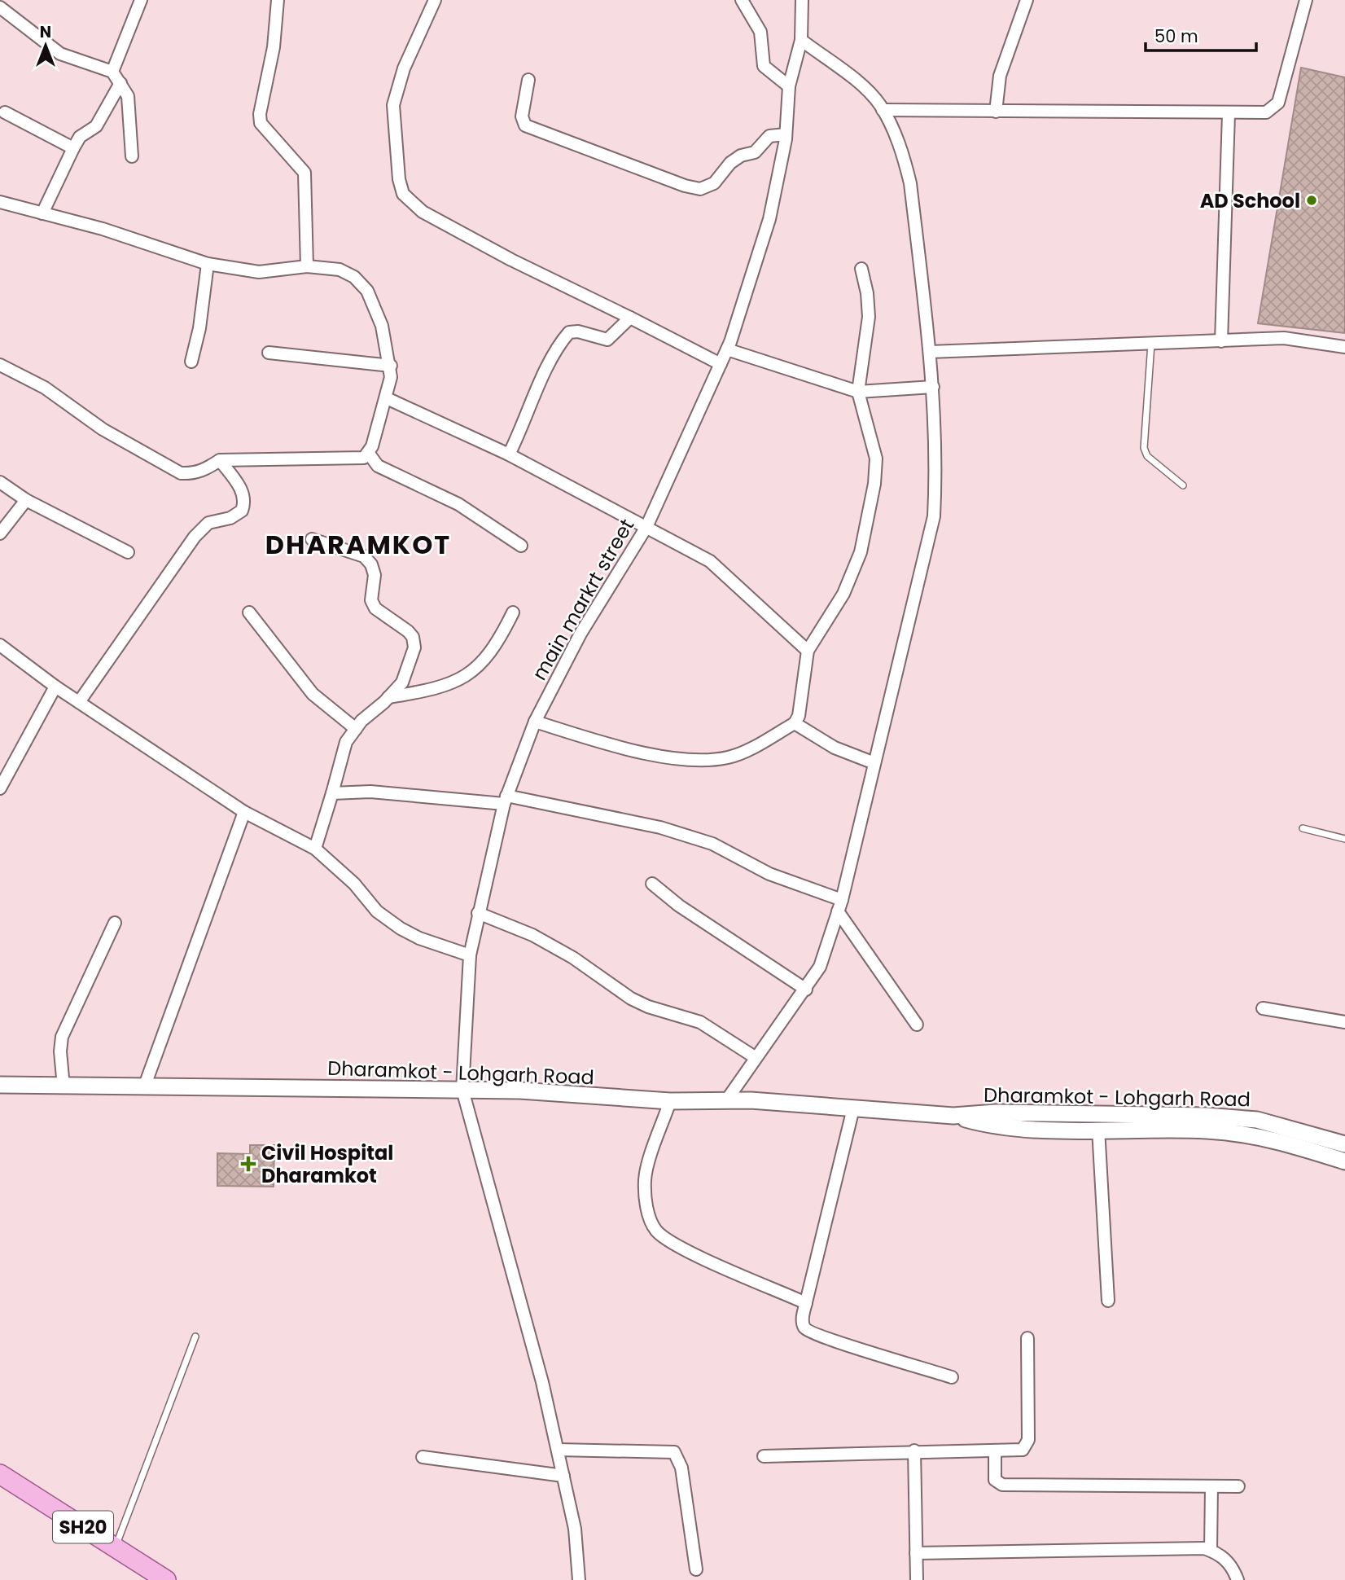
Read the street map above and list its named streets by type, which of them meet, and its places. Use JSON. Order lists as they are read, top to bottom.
{
  "streets": {
    "main road": ["SH20"],
    "street": ["main markrt street", "Dharamkot - Lohgarh Road"]
  },
  "crossings": [
    ["main markrt street", "Dharamkot - Lohgarh Road"]
  ],
  "districts": ["DHARAMKOT"],
  "places": {
    "other": ["AD School"],
    "health": ["Civil Hospital Dharamkot"]
  },
  "scale_bar": "50 m",
  "north": "top"
}
